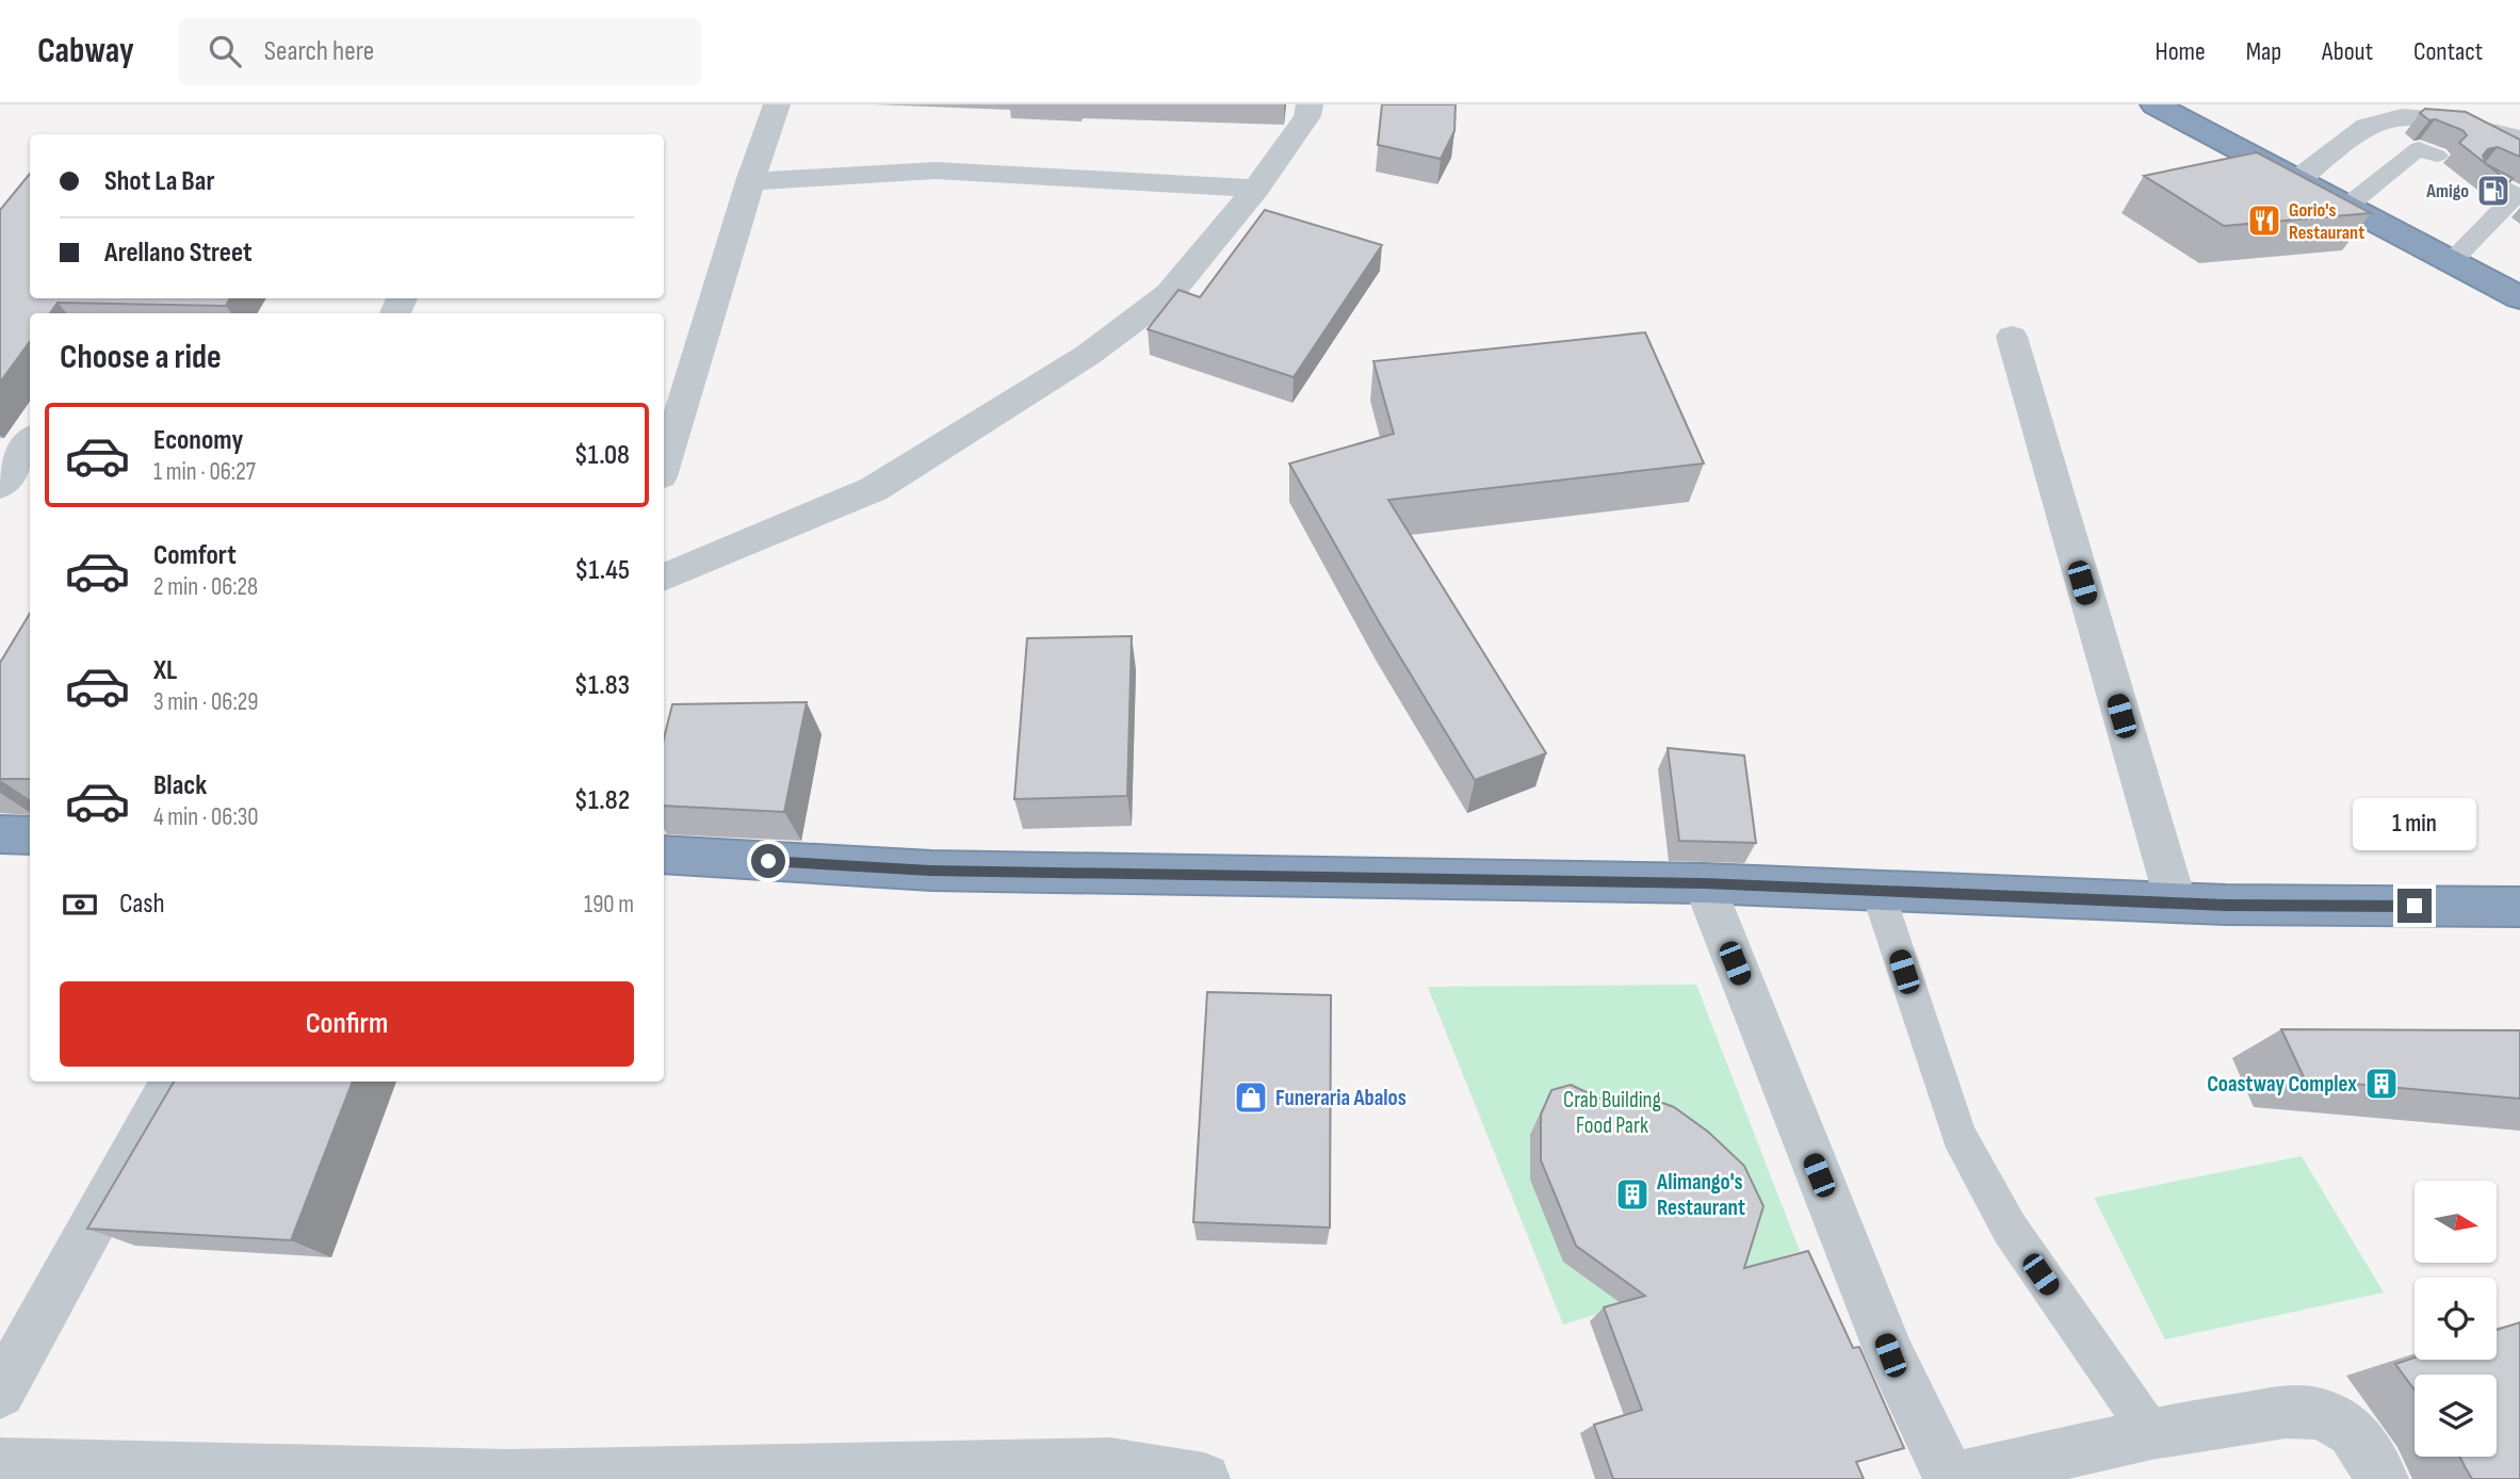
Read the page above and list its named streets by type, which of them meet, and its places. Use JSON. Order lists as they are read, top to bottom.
{
  "parks": ["Crab Building Food Park"],
  "places": {
    "fuel station": ["Amigo"],
    "restaurant": ["Gorio's Restaurant"],
    "building": ["Coastway Complex", "Alimango's Restaurant"],
    "shop": ["Funeraria Abalos"]
  },
  "north": "right",
  "page": {
    "header": "Cabway",
    "search": "Search here",
    "nav": [
      "Home",
      "Map",
      "About",
      "Contact"
    ],
    "banner": ["Shot La Bar", "Arellano Street"],
    "heading": "Choose a ride",
    "list": [
      {
        "name": "Economy",
        "note": "1 min · 06:27",
        "value": "$1.08"
      },
      {
        "name": "Comfort",
        "note": "2 min · 06:28",
        "value": "$1.45"
      },
      {
        "name": "XL",
        "note": "3 min · 06:29",
        "value": "$1.83"
      },
      {
        "name": "Black",
        "note": "4 min · 06:30",
        "value": "$1.82"
      }
    ],
    "bubble": "1 min",
    "pay": ["Cash", "190 m"],
    "buttons": "Confirm"
  }
}
